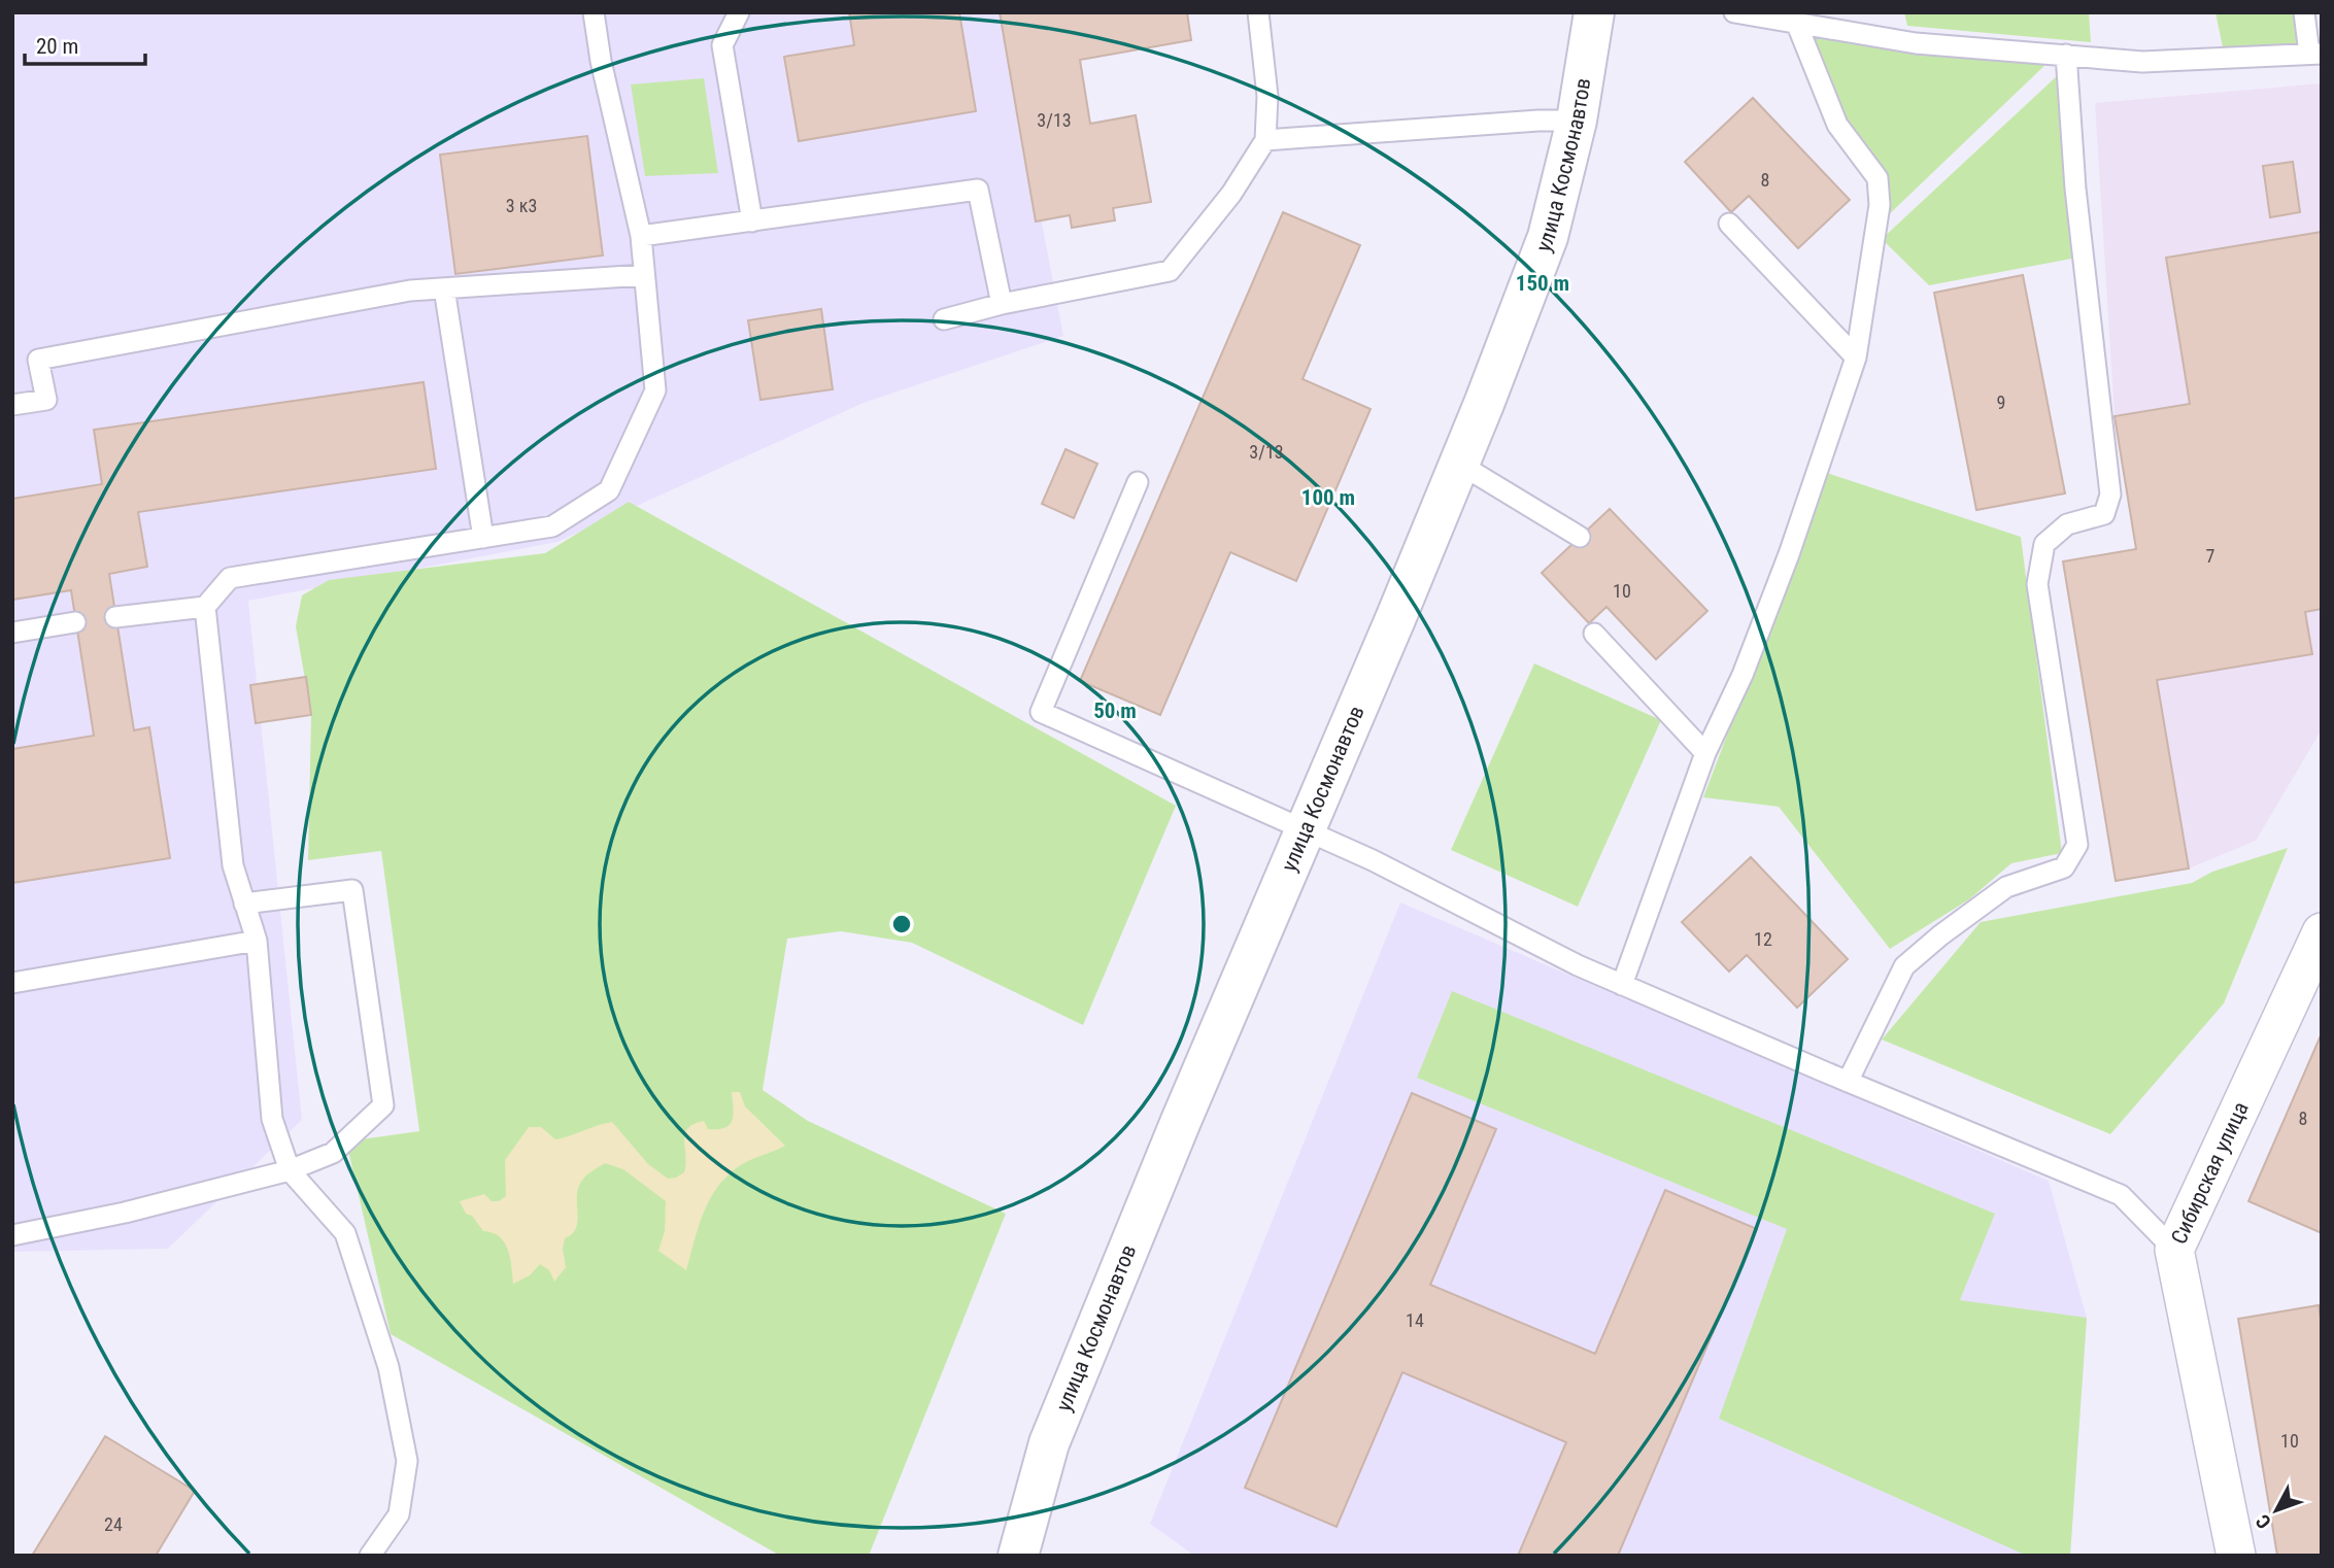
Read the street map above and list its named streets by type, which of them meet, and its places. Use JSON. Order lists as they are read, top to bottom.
{
  "streets": {
    "street": ["улица Космонавтов", "Сибирская улица"]
  },
  "house_numbers": [
    "3/13",
    "8",
    "3 к3",
    "9",
    "3/13",
    "7",
    "10",
    "12",
    "8",
    "14",
    "10",
    "24"
  ],
  "scale_bar": "20 m",
  "north": "bottom left",
  "rings": ["150 m", "100 m", "50 m"]
}
